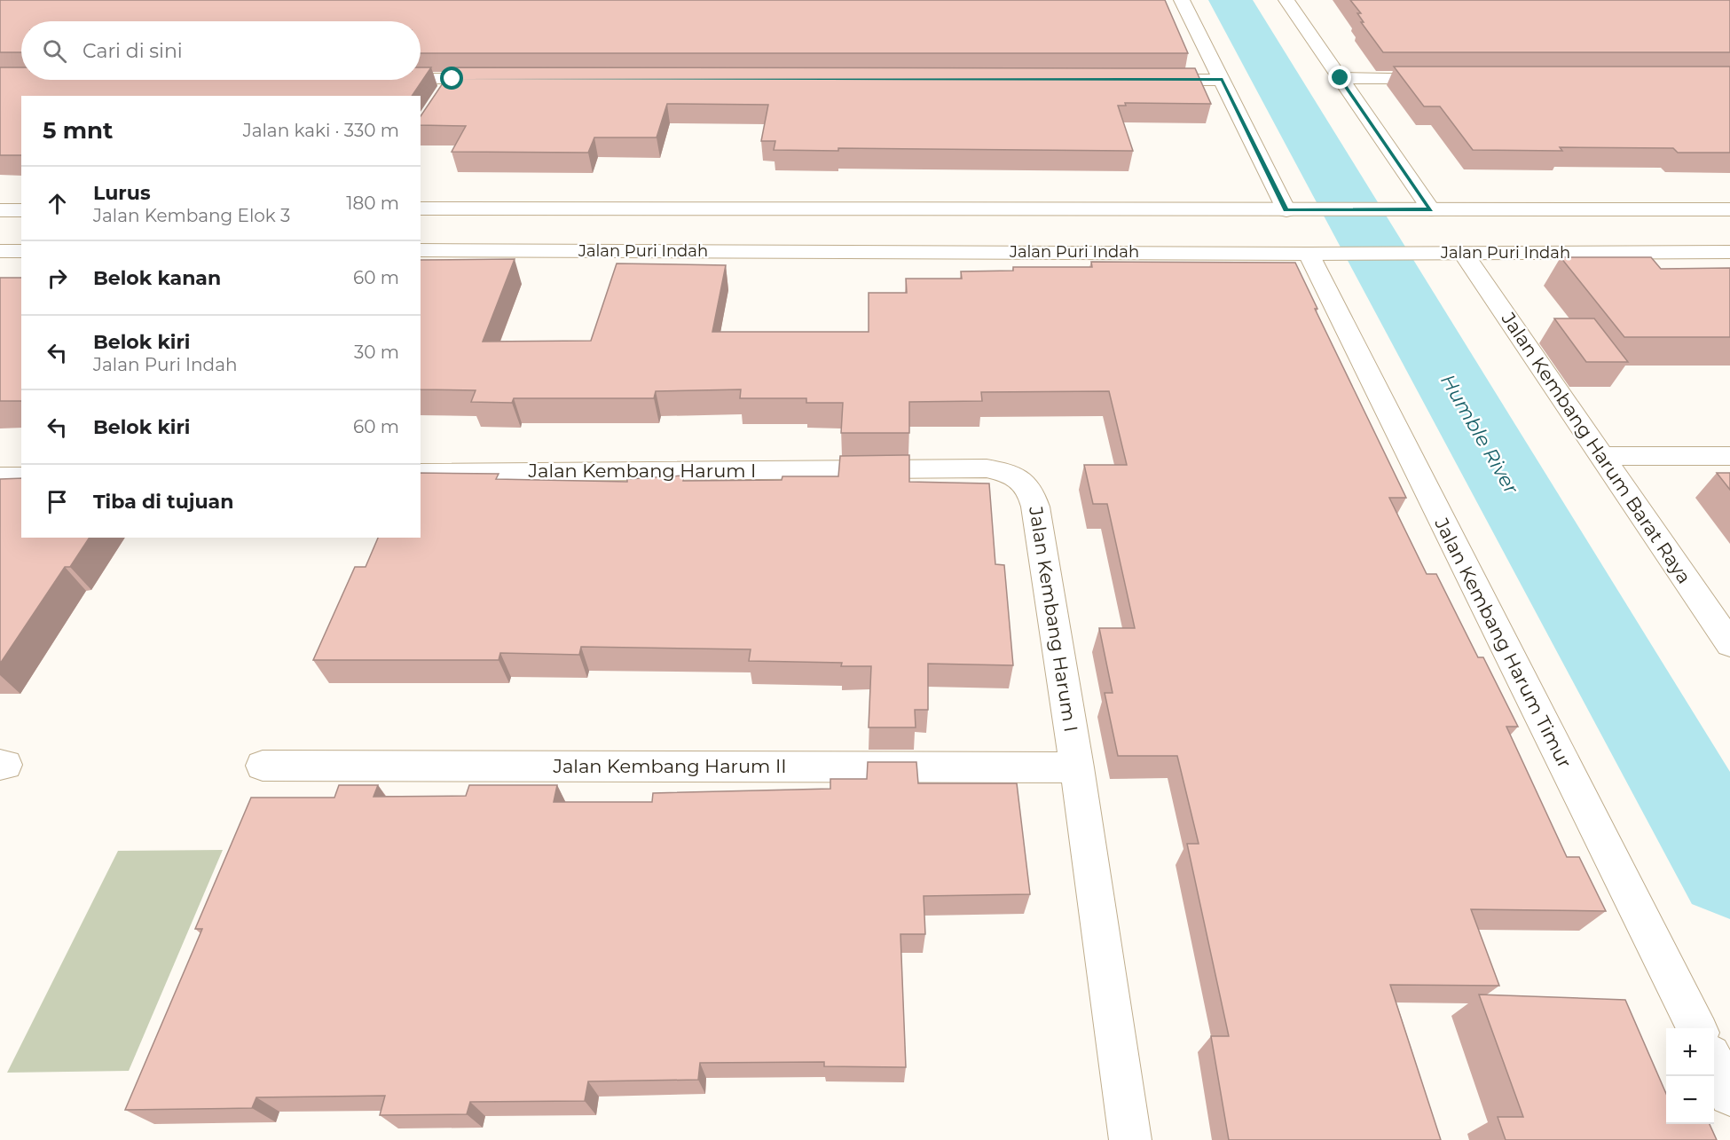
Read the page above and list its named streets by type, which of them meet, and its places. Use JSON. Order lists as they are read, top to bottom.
{
  "streets": {
    "street": [
      "Jalan Puri Indah",
      "Jalan Kembang Harum Barat Raya",
      "Jalan Kembang Harum I",
      "Jalan Kembang Harum Timur",
      "Jalan Kembang Harum II"
    ]
  },
  "crossings": [
    ["Jalan Puri Indah", "Jalan Kembang Harum Barat Raya"],
    ["Jalan Puri Indah", "Jalan Kembang Harum Timur"],
    ["Jalan Kembang Harum I", "Jalan Kembang Harum II"]
  ],
  "water": ["Humble River"],
  "page": {
    "search": "Cari di sini",
    "heading": ["5 mnt", "Jalan kaki · 330 m"],
    "list": [
      ["Lurus", "Jalan Kembang Elok 3", "180 m"],
      ["Belok kanan", "60 m"],
      ["Belok kiri", "Jalan Puri Indah", "30 m"],
      ["Belok kiri", "60 m"],
      "Tiba di tujuan"
    ],
    "map_buttons": ["+", "−"]
  }
}
